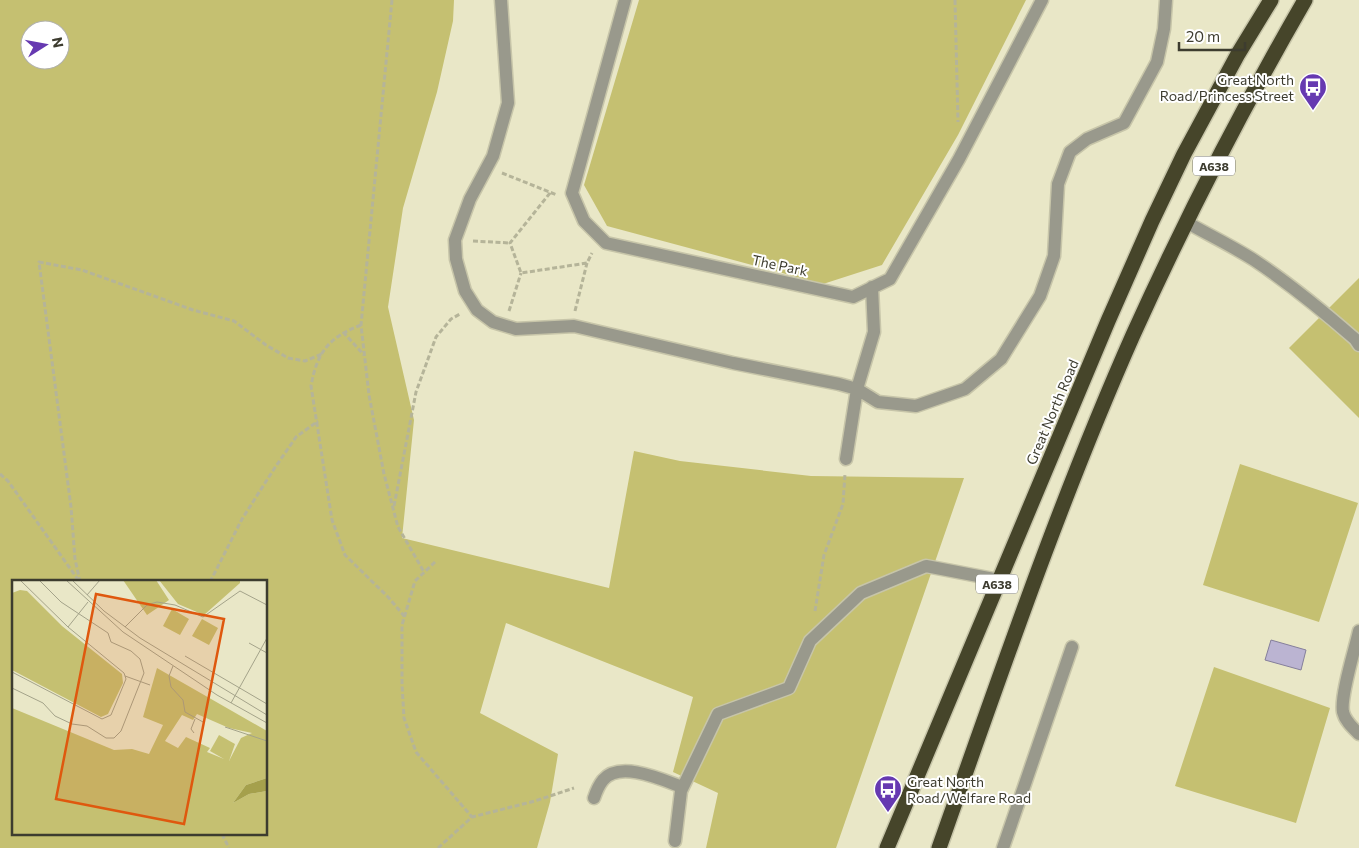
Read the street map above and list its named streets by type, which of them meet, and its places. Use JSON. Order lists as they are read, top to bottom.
{
  "streets": {
    "highway": ["A638", "Great North Road"],
    "street": ["The Park"]
  },
  "places": {
    "bus stop": ["Great North Road/Princess Street", "Great North Road/Welfare Road"]
  },
  "scale_bar": "20 m",
  "north": "right"
}
